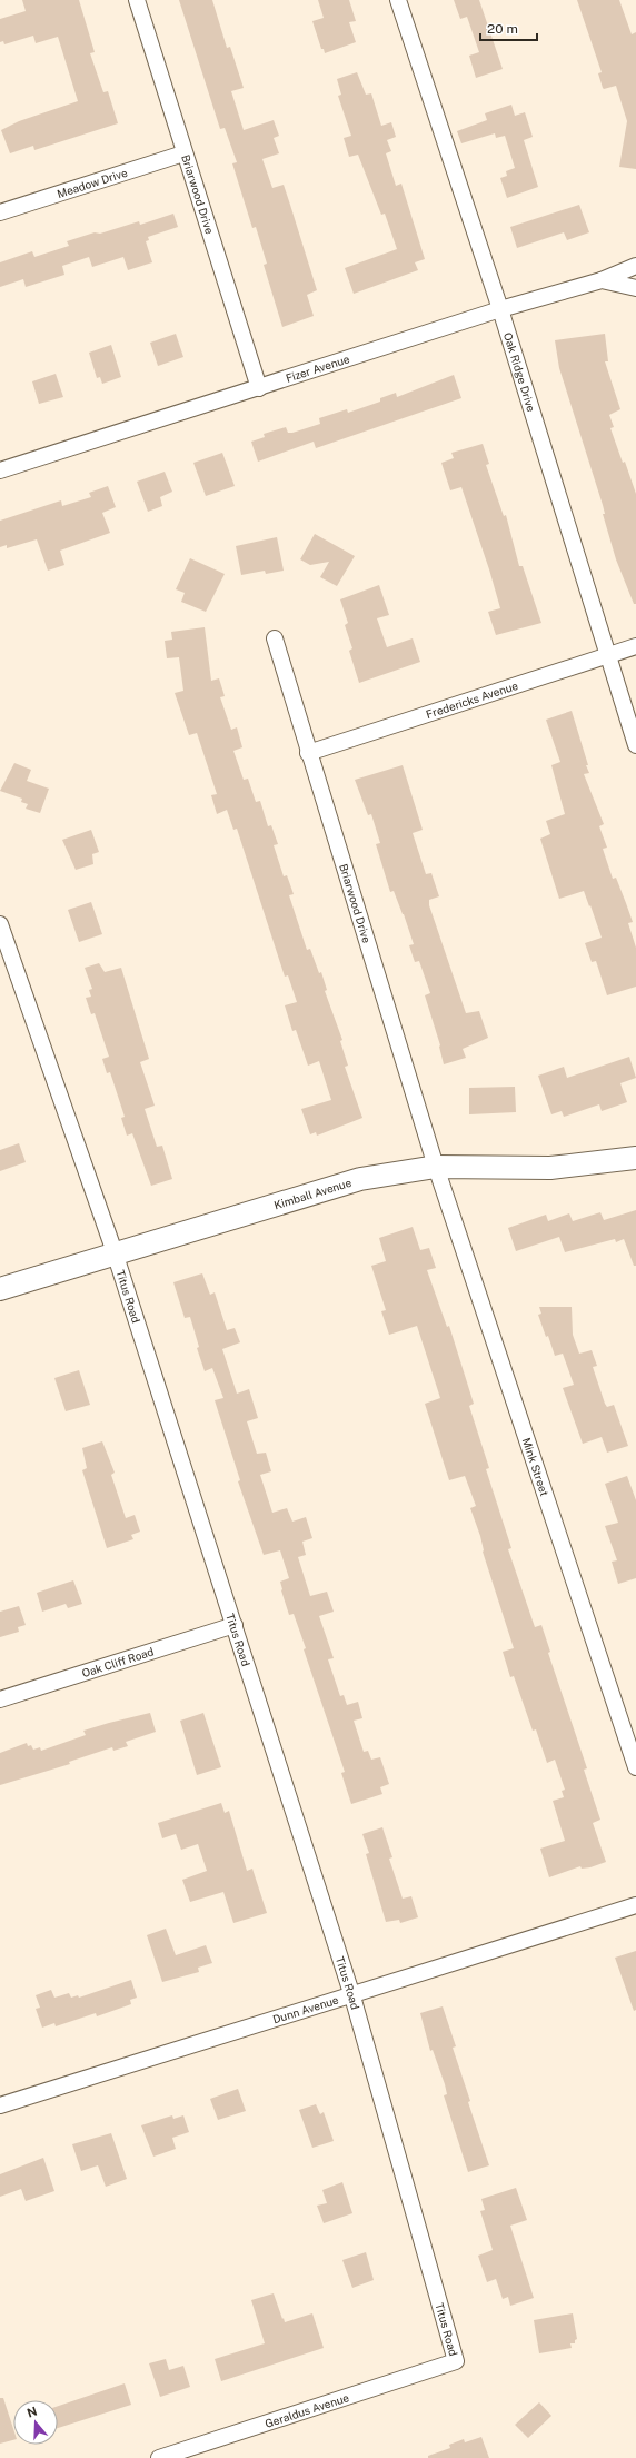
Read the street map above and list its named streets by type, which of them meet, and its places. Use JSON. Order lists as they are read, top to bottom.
{
  "streets": {
    "street": [
      "Meadow Drive",
      "Briarwood Drive",
      "Fizer Avenue",
      "Oak Ridge Drive",
      "Fredericks Avenue",
      "Kimball Avenue",
      "Titus Road",
      "Mink Street",
      "Oak Cliff Road",
      "Dunn Avenue",
      "Geraldus Avenue"
    ]
  },
  "crossings": [
    ["Meadow Drive", "Briarwood Drive"],
    ["Briarwood Drive", "Fizer Avenue"],
    ["Briarwood Drive", "Fredericks Avenue"],
    ["Briarwood Drive", "Kimball Avenue"],
    ["Briarwood Drive", "Mink Street"],
    ["Fizer Avenue", "Oak Ridge Drive"],
    ["Oak Ridge Drive", "Fredericks Avenue"],
    ["Kimball Avenue", "Titus Road"],
    ["Kimball Avenue", "Mink Street"],
    ["Titus Road", "Oak Cliff Road"],
    ["Titus Road", "Dunn Avenue"],
    ["Titus Road", "Geraldus Avenue"]
  ],
  "scale_bar": "20 m",
  "north": "top"
}
